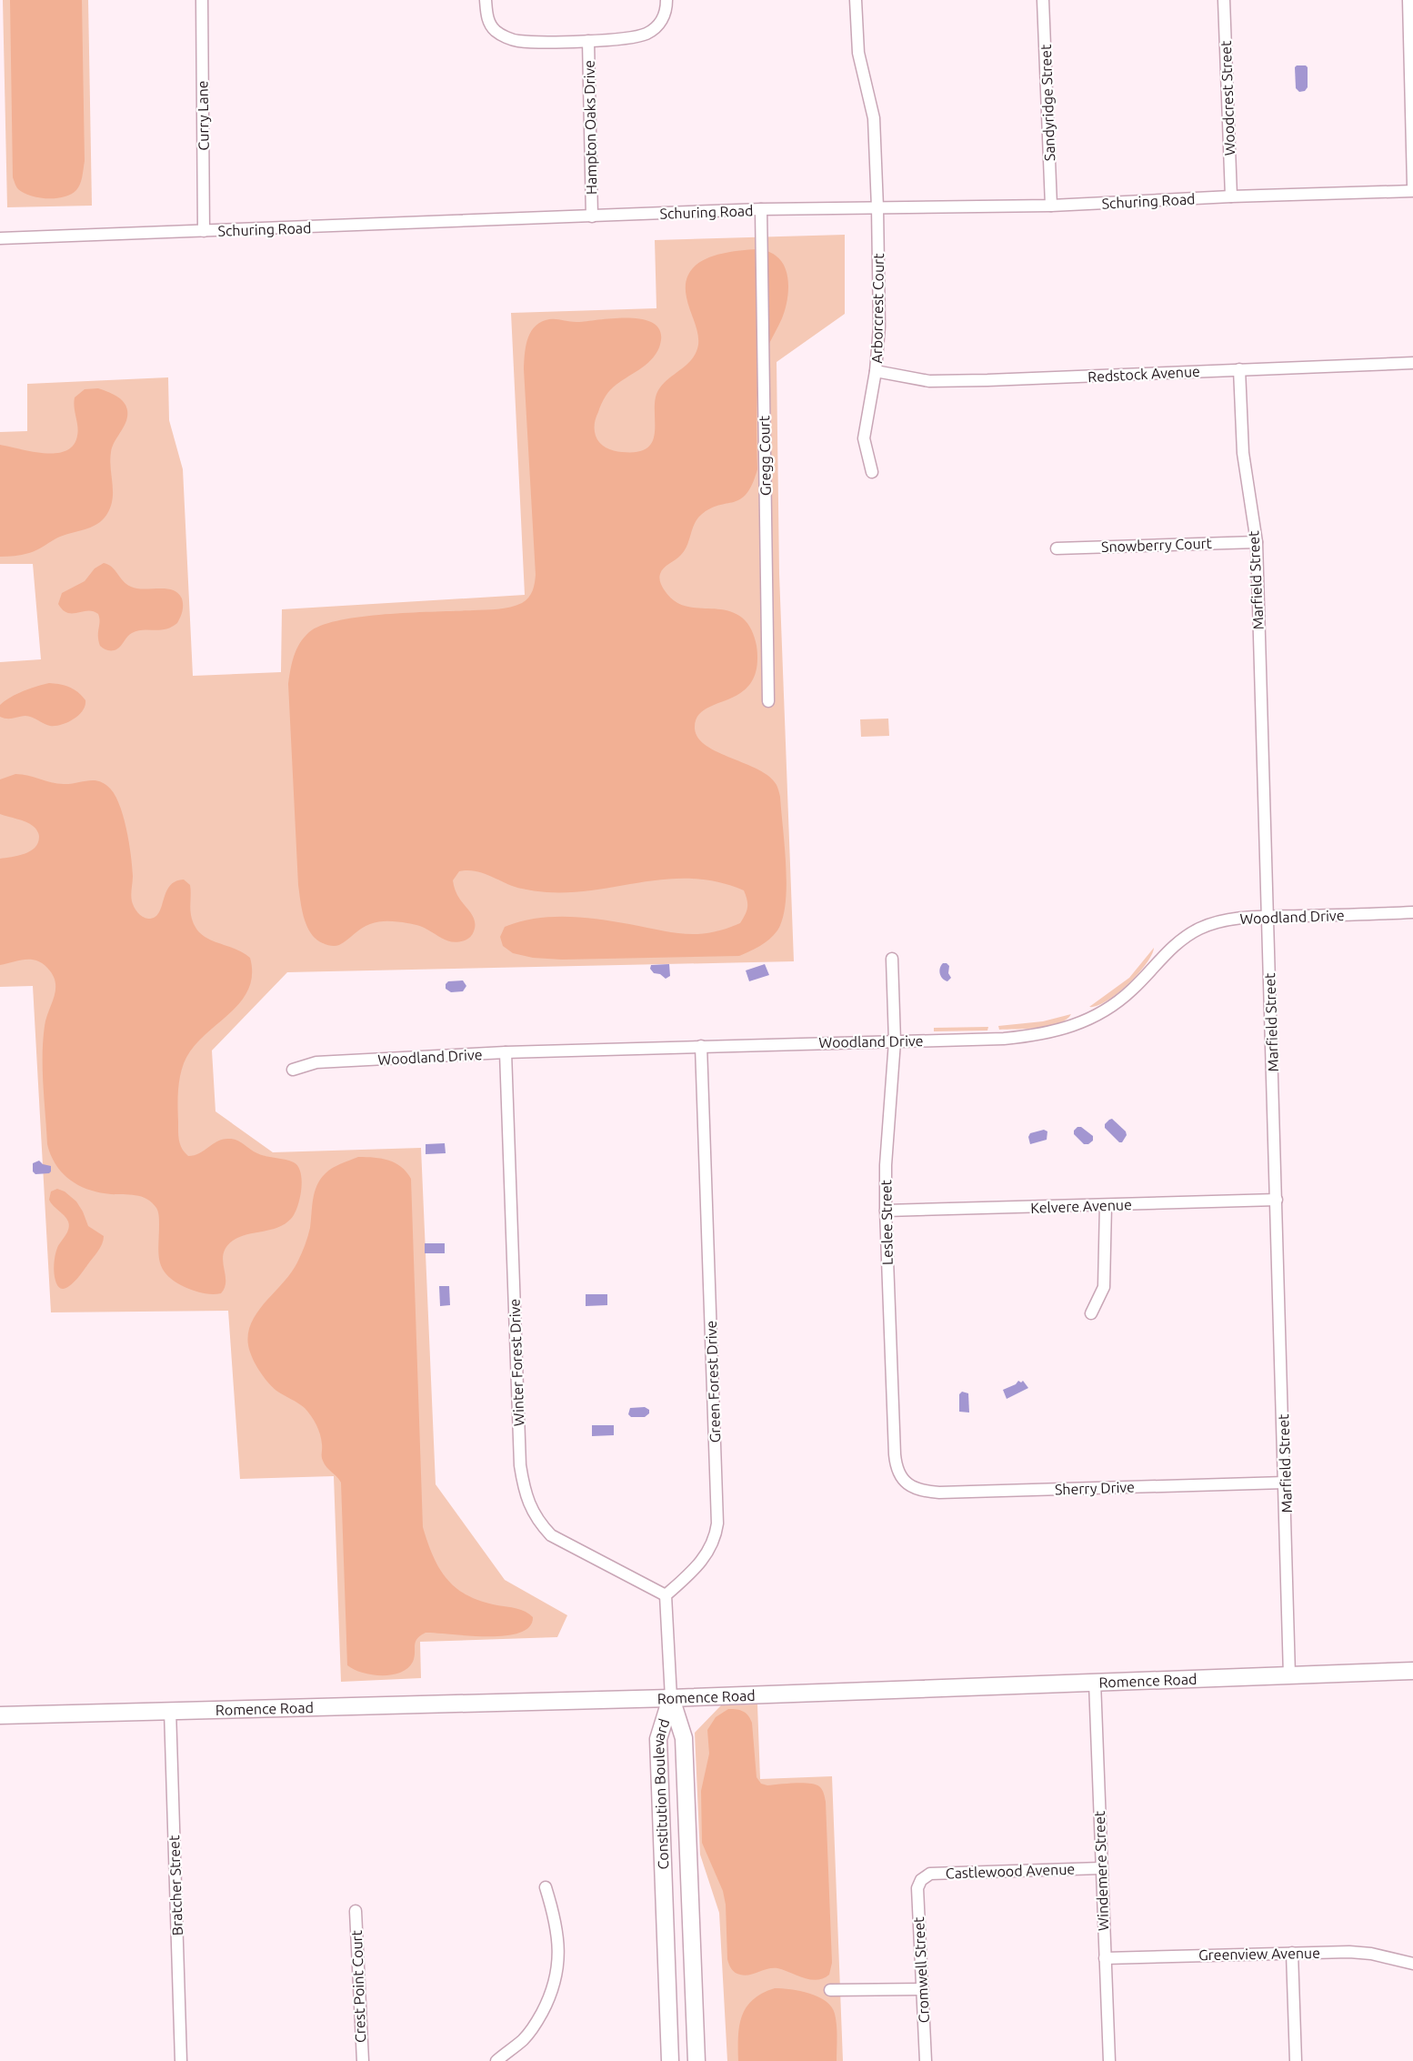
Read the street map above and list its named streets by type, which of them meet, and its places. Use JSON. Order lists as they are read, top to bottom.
{
  "streets": {
    "street": [
      "Woodcrest Street",
      "Sandyridge Street",
      "Curry Lane",
      "Hampton Oaks Drive",
      "Schuring Road",
      "Arborcrest Court",
      "Redstock Avenue",
      "Gregg Court",
      "Snowberry Court",
      "Marfield Street",
      "Woodland Drive",
      "Kelvere Avenue",
      "Leslee Street",
      "Winter Forest Drive",
      "Green Forest Drive",
      "Sherry Drive",
      "Romence Road",
      "Constitution Boulevard",
      "Castlewood Avenue",
      "Windemere Street",
      "Bratcher Street",
      "Greenview Avenue",
      "Cromwell Street",
      "Crest Point Court"
    ]
  },
  "crossings": [
    ["Woodcrest Street", "Schuring Road"],
    ["Sandyridge Street", "Schuring Road"],
    ["Curry Lane", "Schuring Road"],
    ["Hampton Oaks Drive", "Schuring Road"],
    ["Schuring Road", "Arborcrest Court"],
    ["Schuring Road", "Gregg Court"],
    ["Arborcrest Court", "Redstock Avenue"],
    ["Redstock Avenue", "Marfield Street"],
    ["Snowberry Court", "Marfield Street"],
    ["Marfield Street", "Woodland Drive"],
    ["Marfield Street", "Kelvere Avenue"],
    ["Marfield Street", "Sherry Drive"],
    ["Marfield Street", "Romence Road"],
    ["Woodland Drive", "Leslee Street"],
    ["Woodland Drive", "Winter Forest Drive"],
    ["Woodland Drive", "Green Forest Drive"],
    ["Kelvere Avenue", "Leslee Street"],
    ["Leslee Street", "Sherry Drive"],
    ["Winter Forest Drive", "Green Forest Drive"],
    ["Romence Road", "Constitution Boulevard"],
    ["Romence Road", "Windemere Street"],
    ["Romence Road", "Bratcher Street"],
    ["Castlewood Avenue", "Windemere Street"],
    ["Castlewood Avenue", "Cromwell Street"],
    ["Windemere Street", "Greenview Avenue"]
  ]
}
